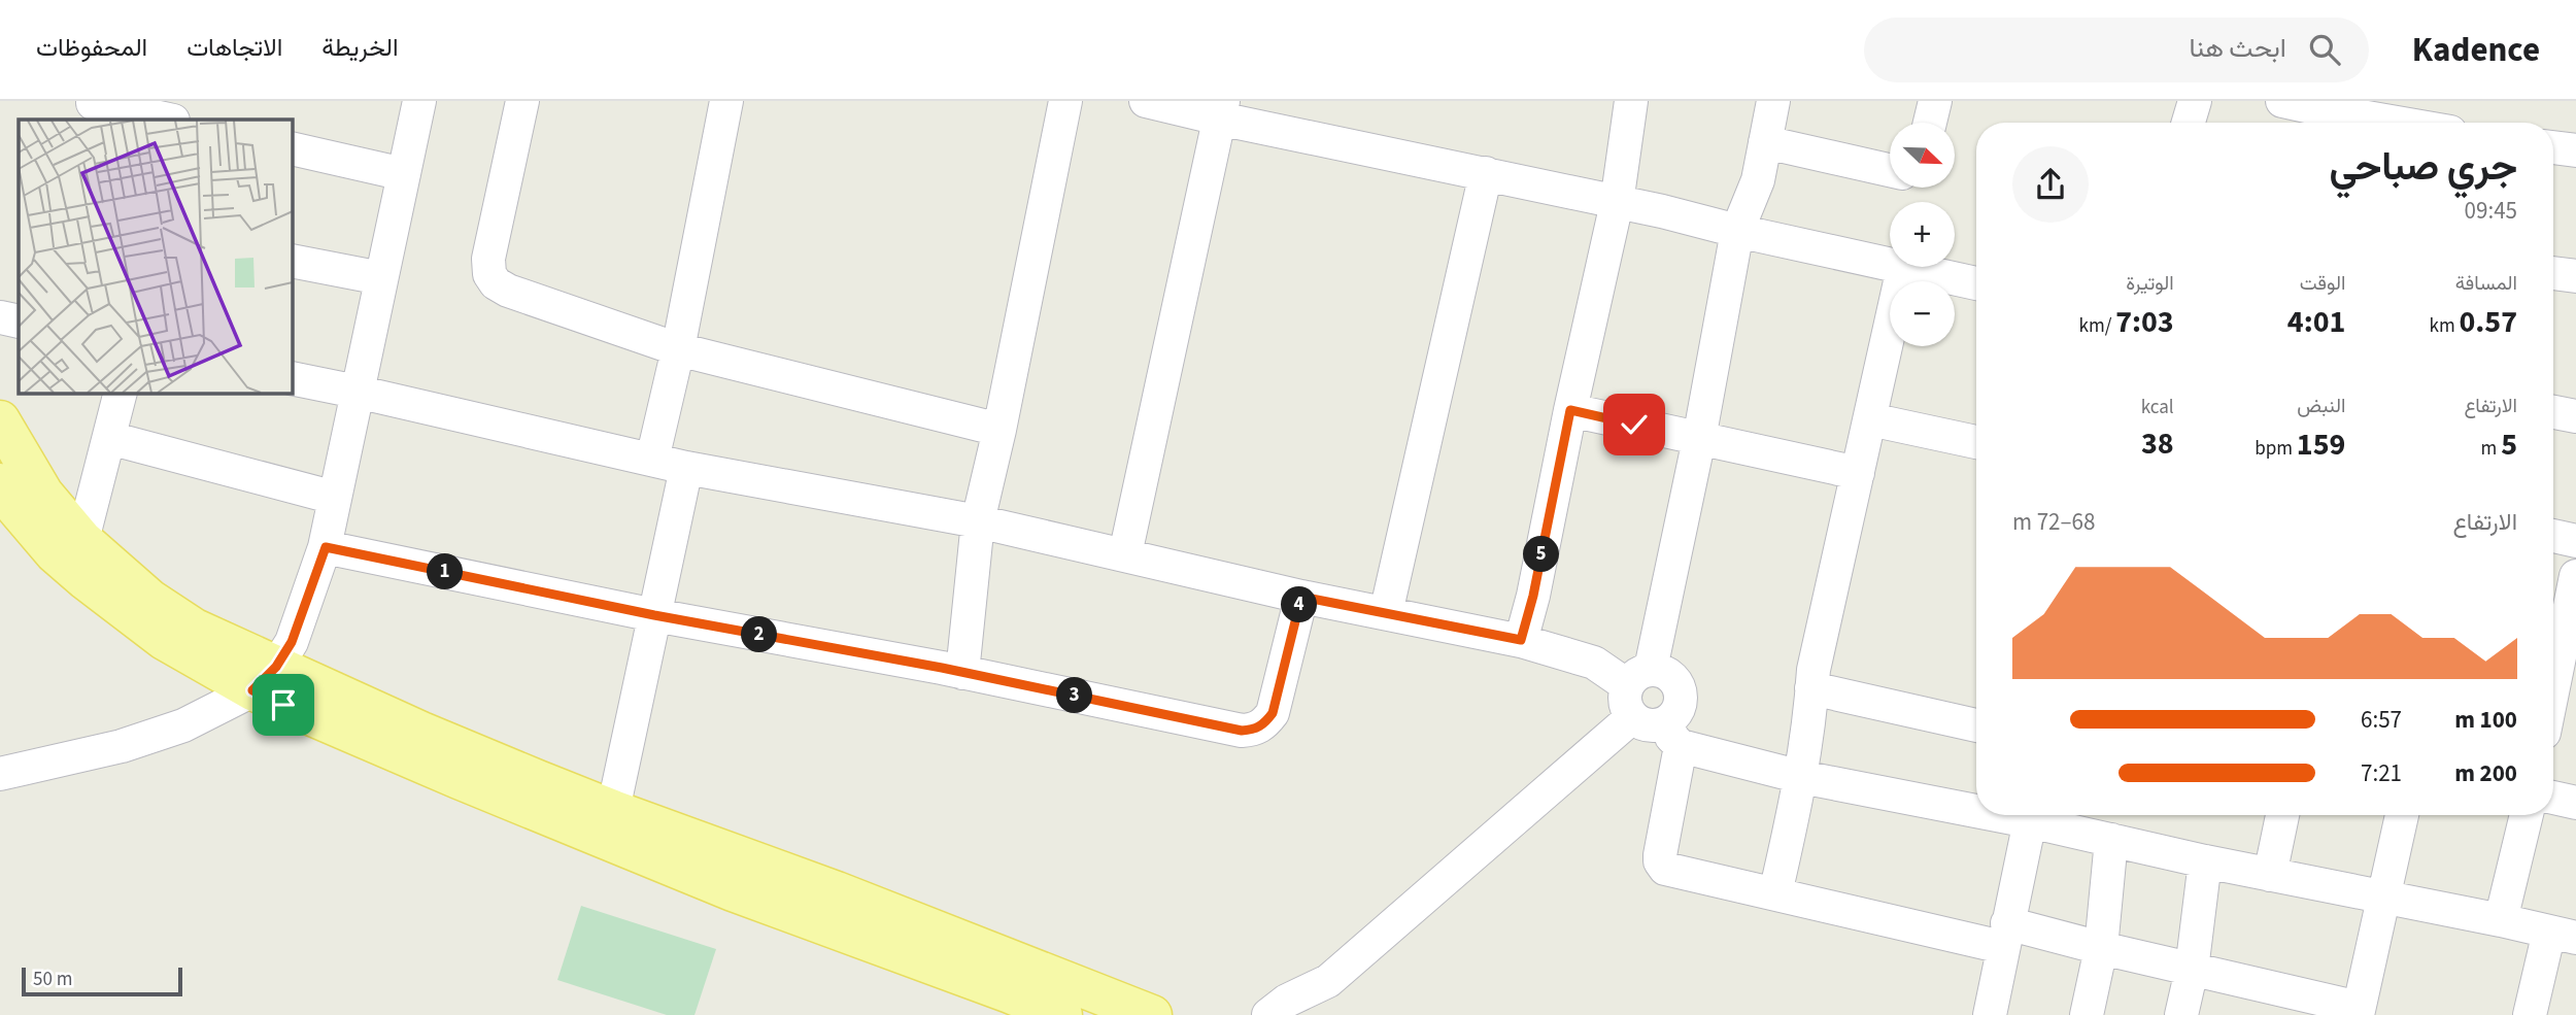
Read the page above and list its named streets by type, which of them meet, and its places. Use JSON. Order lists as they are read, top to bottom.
{
  "scale_bar": "50 m",
  "north": "bottom right",
  "page": {
    "header": "Kadence",
    "search": "ابحث هنا",
    "nav": ["الخريطة", "الاتجاهات", "المحفوظات"],
    "map_buttons": ["+", "−"],
    "heading": ["جري صباحي", "09:45"],
    "stats": [
      ["المسافة", "0.57 km"],
      ["الوقت", "4:01"],
      ["الوتيرة", "7:03 /km"],
      ["الارتفاع", "5 m"],
      ["النبض", "159 bpm"],
      ["kcal", "38"]
    ],
    "chart": ["الارتفاع", "68–72 m"],
    "pins": [
      "5",
      "1",
      "4",
      "2",
      "3"
    ],
    "list": [
      {
        "name": "100 m",
        "note": "6:57"
      },
      {
        "name": "200 m",
        "note": "7:21"
      }
    ],
    "scale": "50 m"
  }
}
